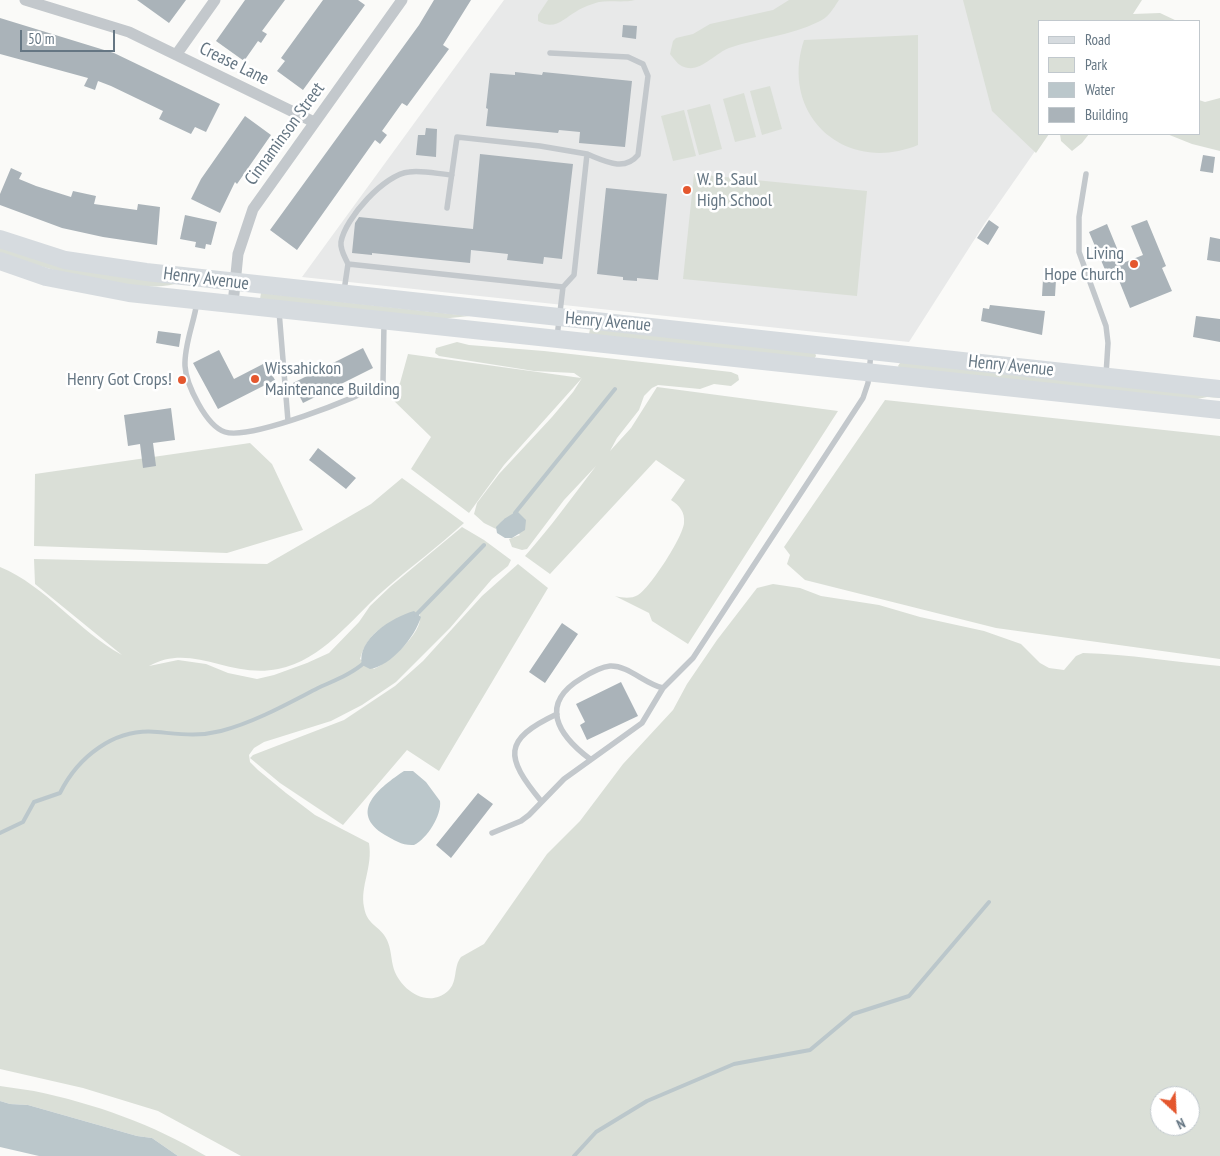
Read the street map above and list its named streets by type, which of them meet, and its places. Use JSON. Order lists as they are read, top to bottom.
{
  "streets": {
    "main road": ["Henry Avenue"],
    "street": ["Crease Lane", "Cinnaminson Street"]
  },
  "crossings": [
    ["Crease Lane", "Cinnaminson Street"],
    ["Cinnaminson Street", "Henry Avenue"]
  ],
  "places": [
    "W. B. Saul High School",
    "Living Hope Church",
    "Wissahickon Maintenance Building",
    "Henry Got Crops!"
  ],
  "legend": [
    "Road",
    "Park",
    "Water",
    "Building"
  ],
  "scale_bar": "50 m",
  "north": "bottom right"
}
